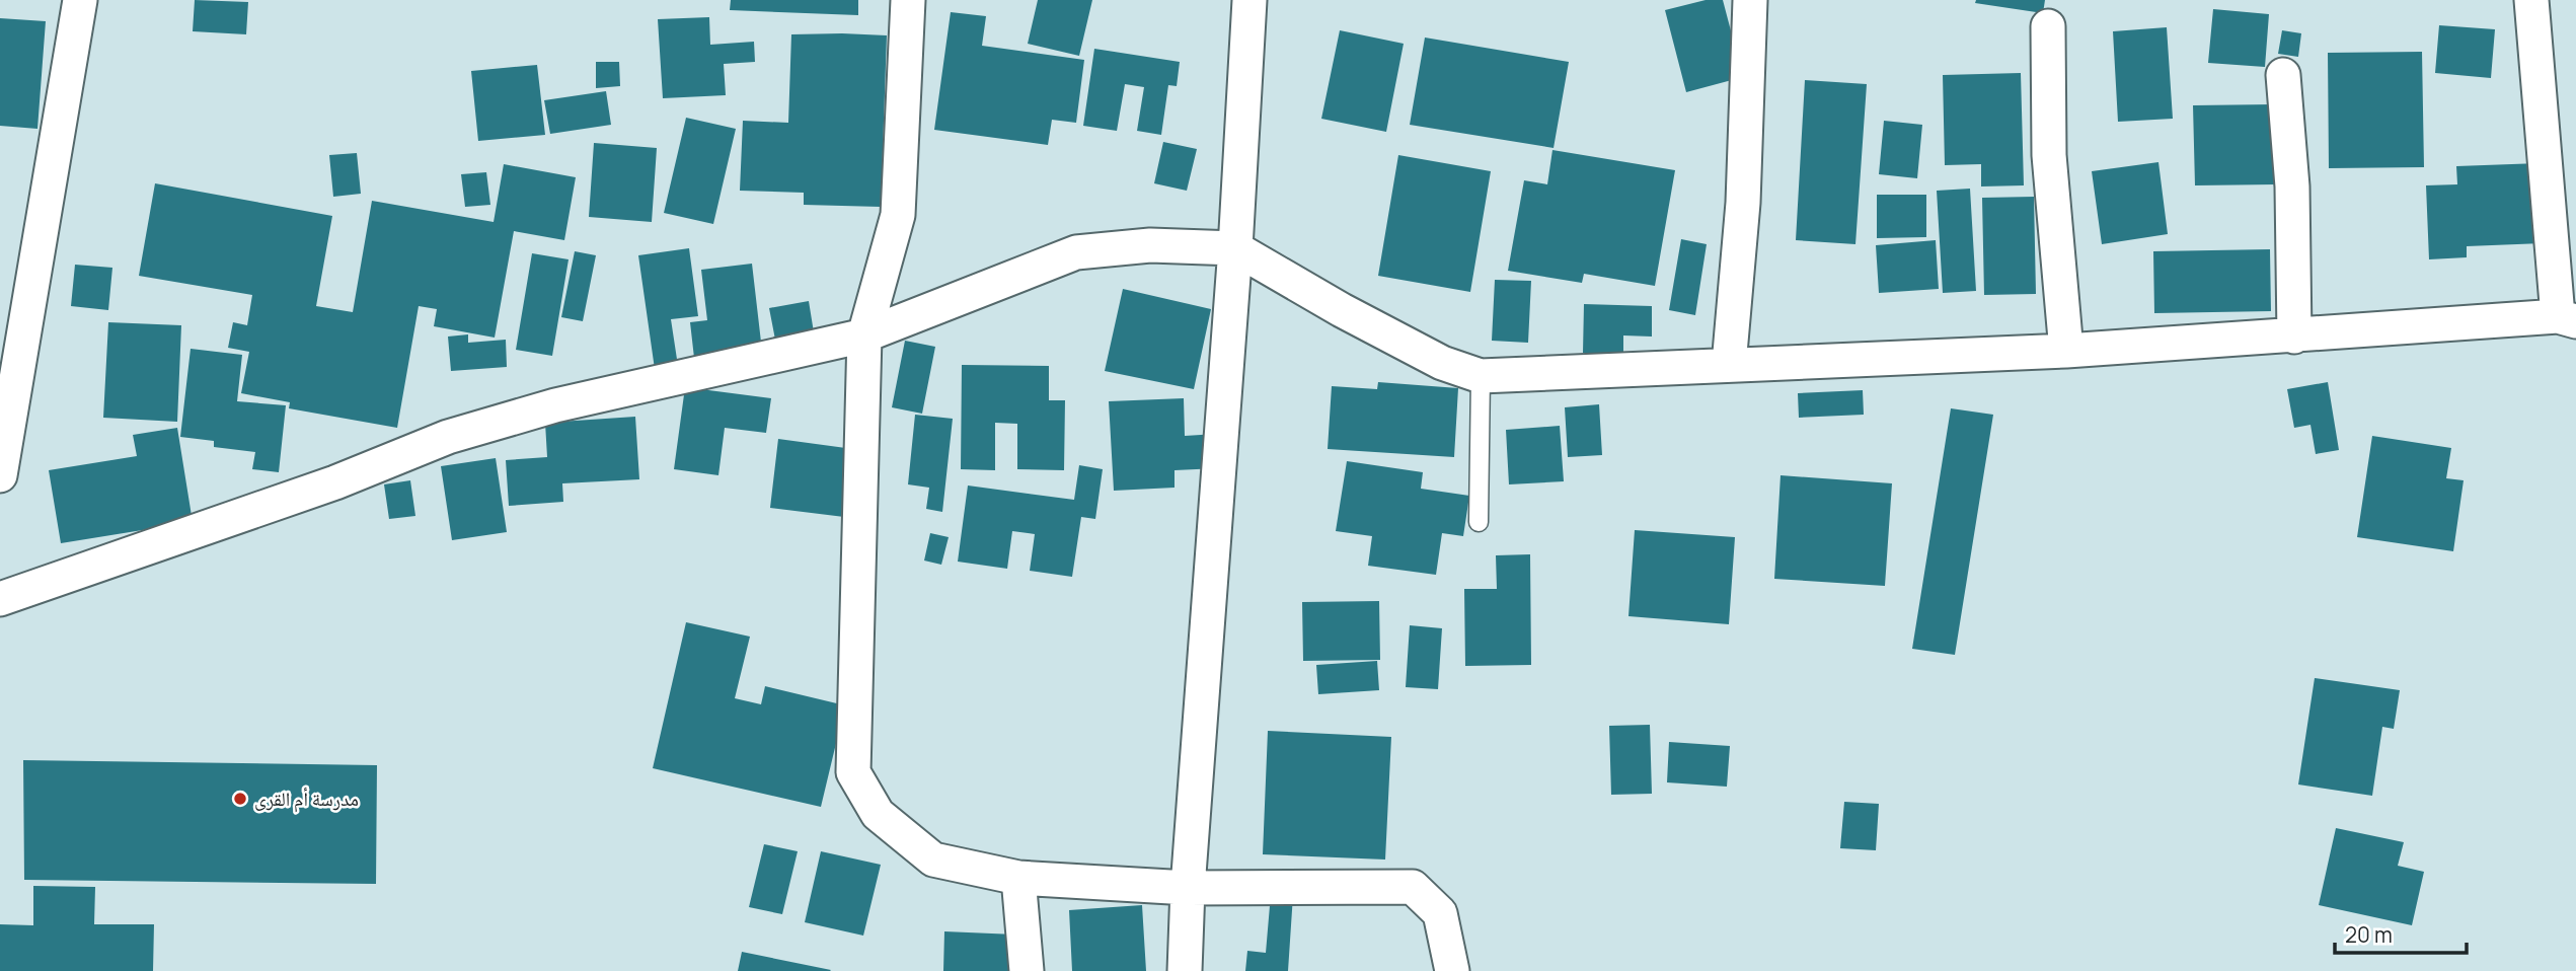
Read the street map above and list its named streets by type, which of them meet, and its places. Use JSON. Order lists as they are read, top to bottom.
{
  "places": ["مدرسة أم القرى"],
  "scale_bar": "20 m"
}
